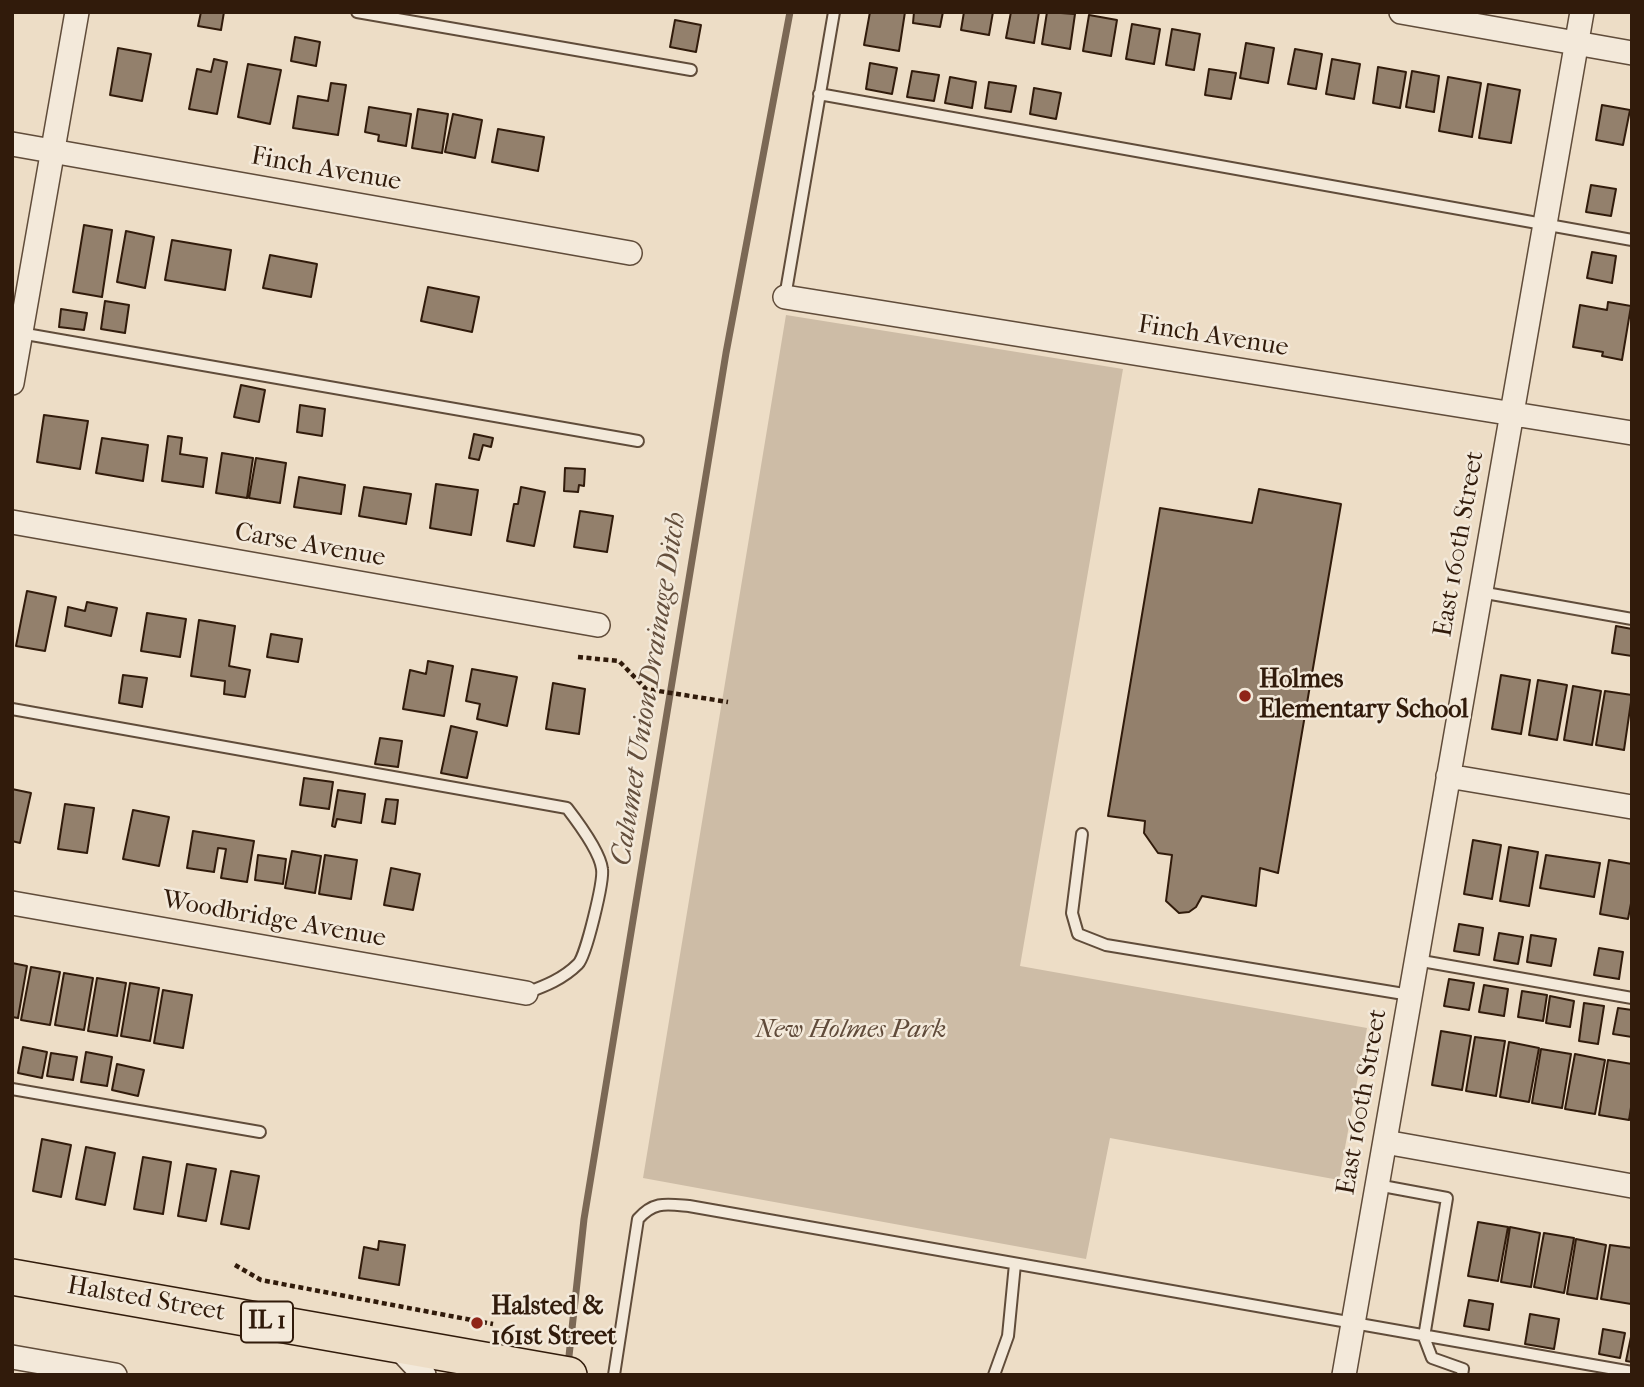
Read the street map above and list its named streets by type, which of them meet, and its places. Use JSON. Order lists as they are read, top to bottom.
{
  "streets": {
    "main road": ["Halsted Street", "IL 1"],
    "street": [
      "Finch Avenue",
      "East 160th Street",
      "Carse Avenue",
      "Woodbridge Avenue"
    ]
  },
  "crossings": [
    ["Finch Avenue", "East 160th Street"]
  ],
  "water": ["Calumet Union Drainage Ditch"],
  "parks": ["New Holmes Park"],
  "places": ["Holmes Elementary School", "Halsted & 161st Street"]
}
